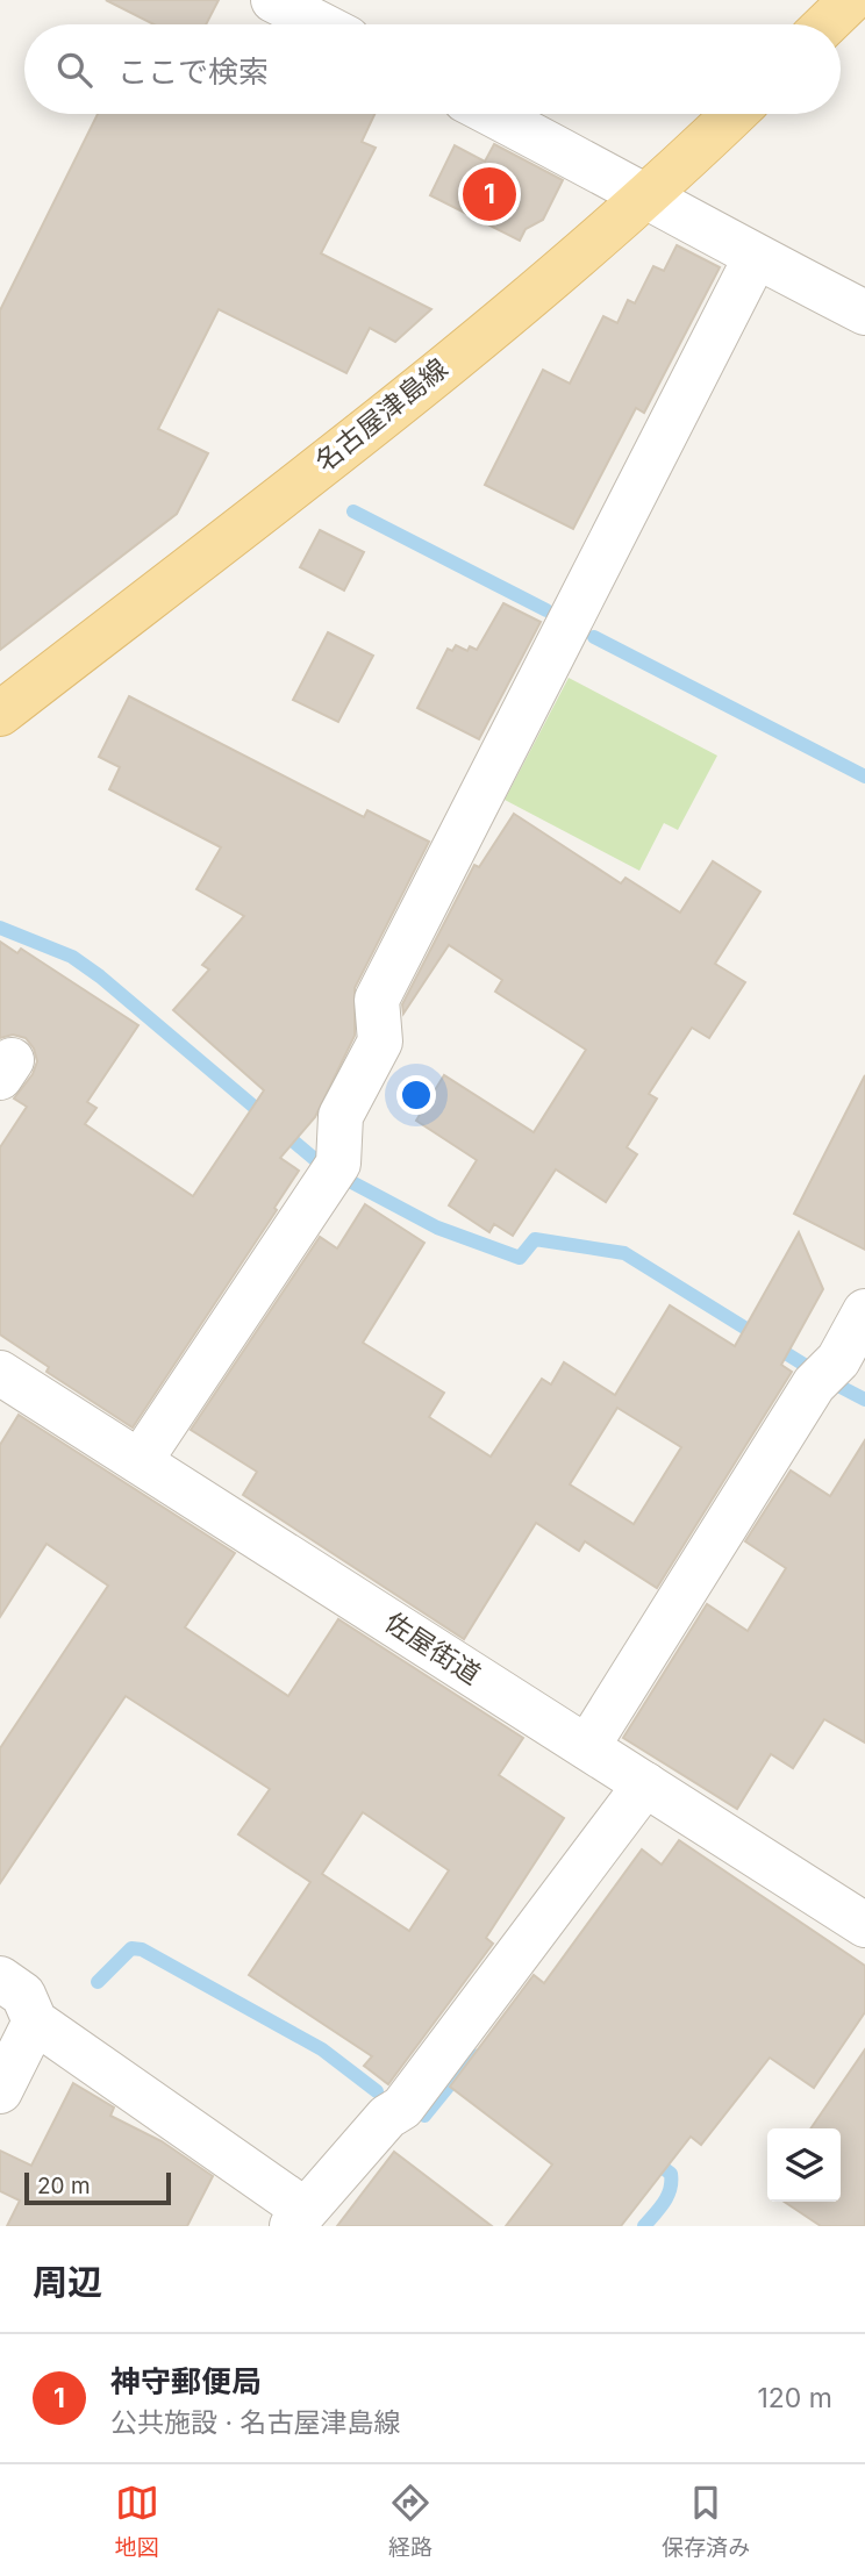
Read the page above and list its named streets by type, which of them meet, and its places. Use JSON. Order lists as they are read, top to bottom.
{
  "streets": {
    "main road": ["名古屋津島線"],
    "street": ["佐屋街道"]
  },
  "scale_bar": "20 m",
  "page": {
    "search": "ここで検索",
    "pins": "1",
    "scale": "20 m",
    "heading": "周辺",
    "list": [
      {
        "mark": "1",
        "name": "神守郵便局",
        "note": "公共施設 · 名古屋津島線",
        "value": "120 m"
      }
    ],
    "nav": ["地図", "経路", "保存済み"]
  }
}
